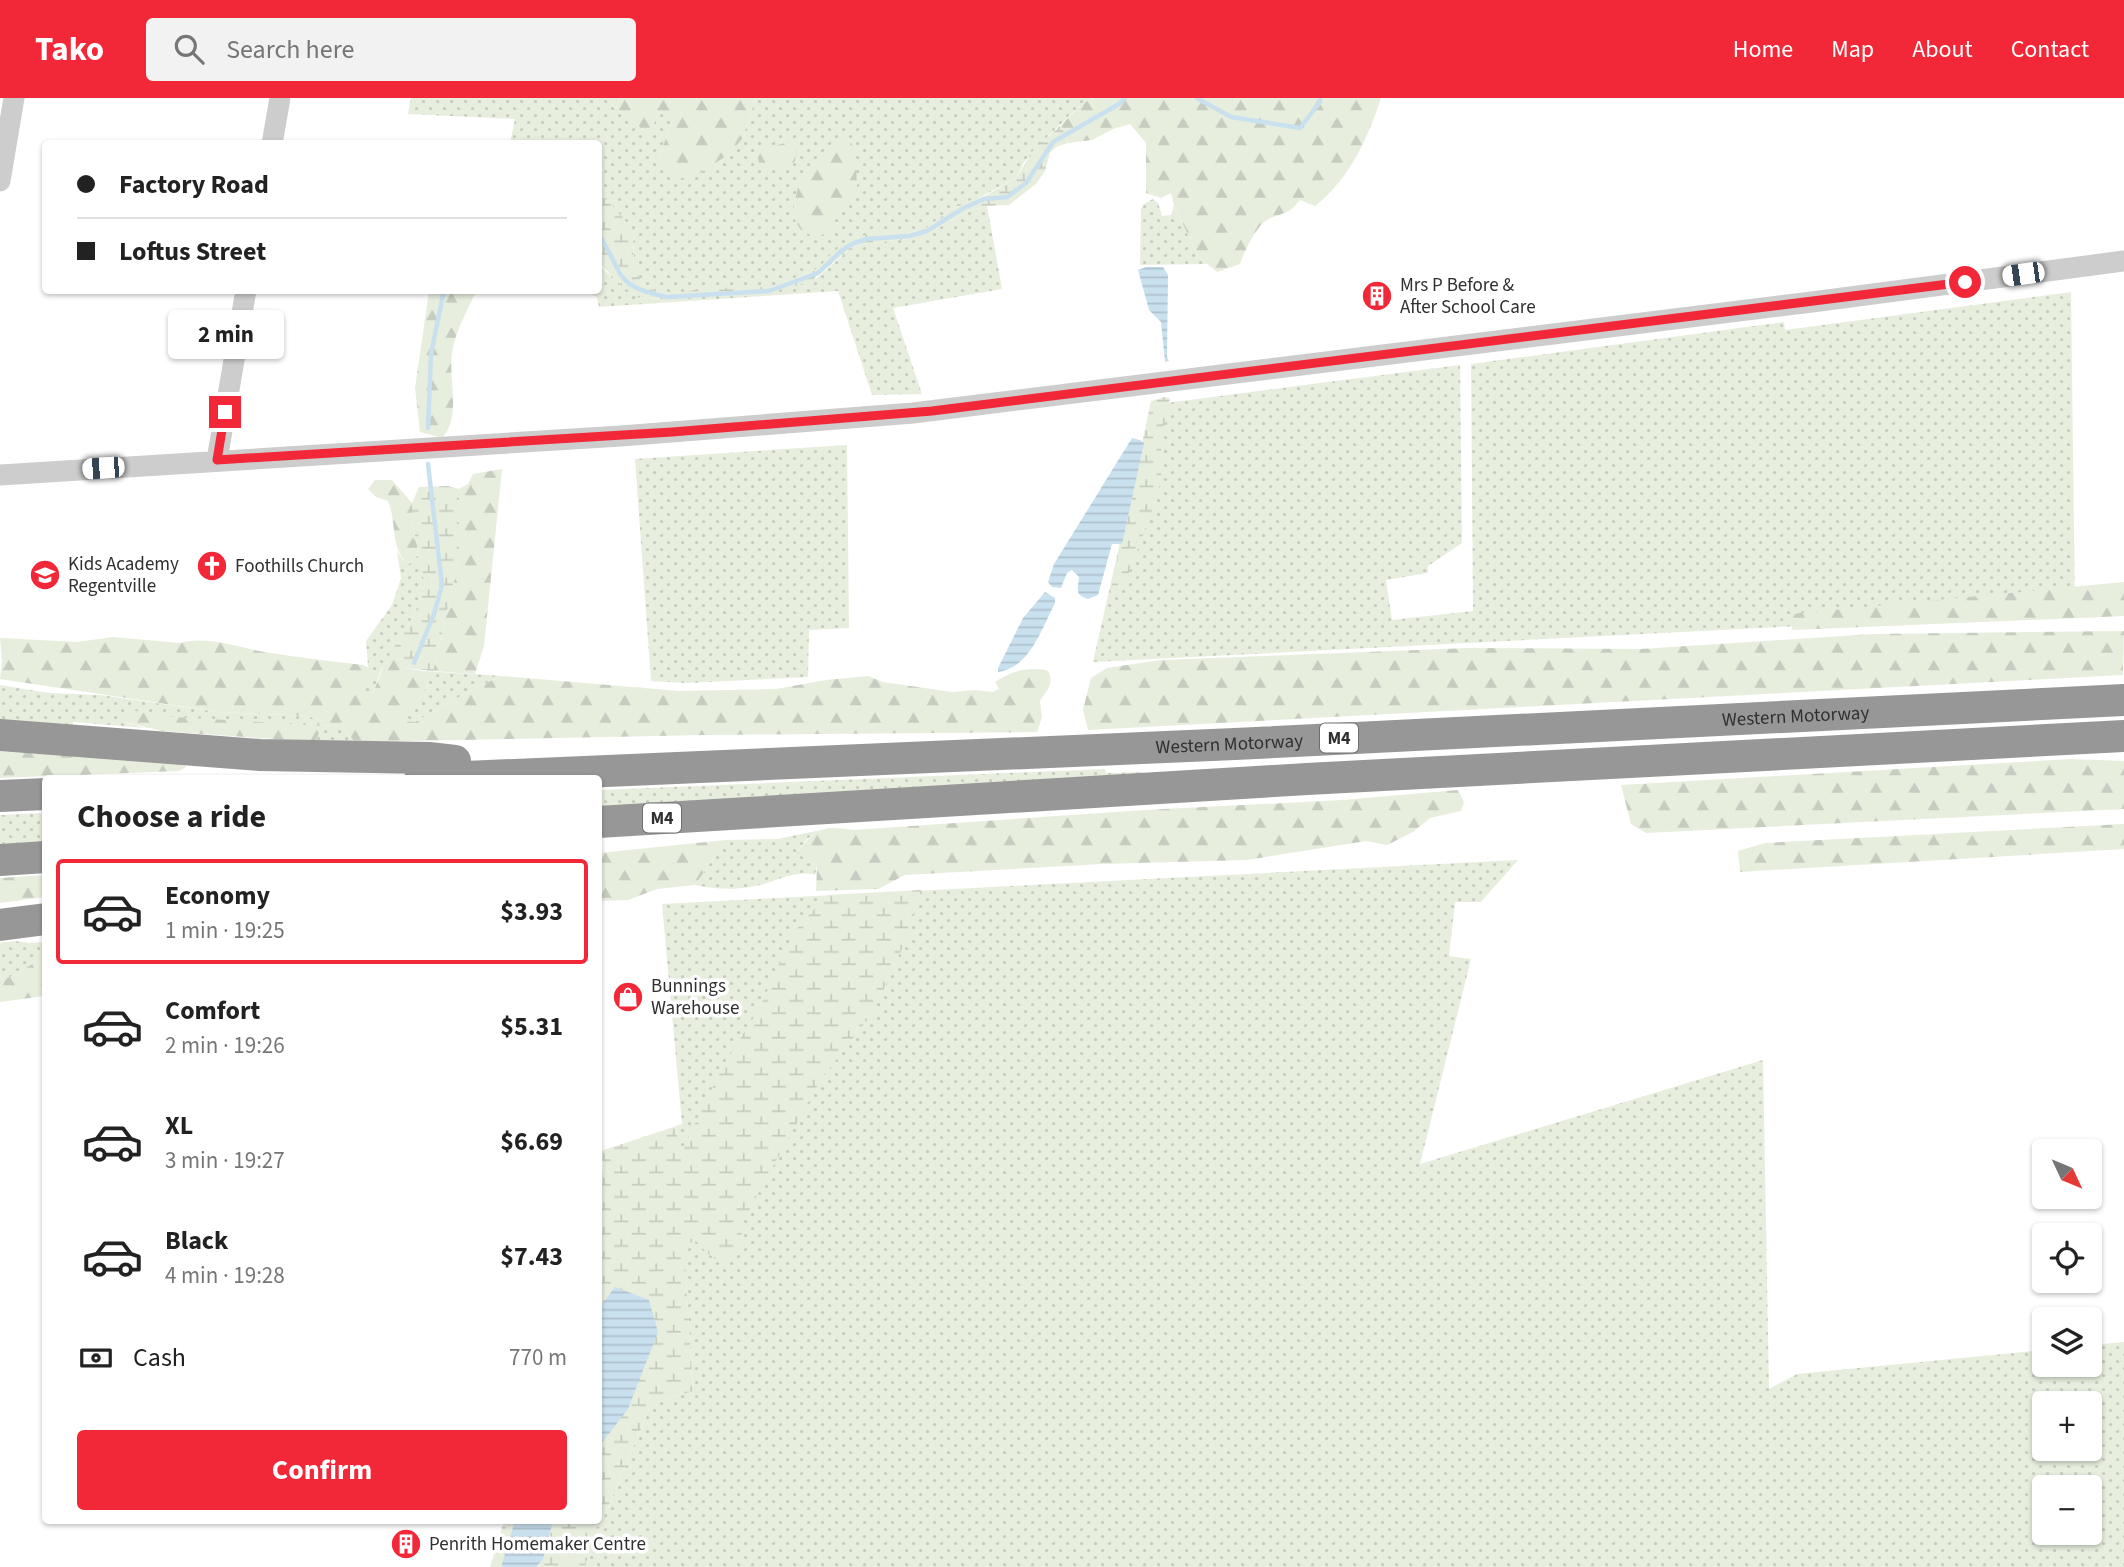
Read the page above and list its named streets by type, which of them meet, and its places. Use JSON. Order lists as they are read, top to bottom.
{
  "streets": {
    "highway": ["Western Motorway", "M4"]
  },
  "crossings": [
    ["Western Motorway", "M4"]
  ],
  "places": {
    "building": ["Mrs P Before & After School Care", "Penrith Homemaker Centre"],
    "church": ["Foothills Church"],
    "school or university": ["Kids Academy Regentville"],
    "shop": ["Bunnings Warehouse"]
  },
  "north": "bottom right",
  "page": {
    "header": "Tako",
    "search": "Search here",
    "nav": [
      "Home",
      "Map",
      "About",
      "Contact"
    ],
    "banner": ["Factory Road", "Loftus Street"],
    "bubble": "2 min",
    "heading": "Choose a ride",
    "list": [
      {
        "name": "Economy",
        "note": "1 min · 19:25",
        "value": "$3.93"
      },
      {
        "name": "Comfort",
        "note": "2 min · 19:26",
        "value": "$5.31"
      },
      {
        "name": "XL",
        "note": "3 min · 19:27",
        "value": "$6.69"
      },
      {
        "name": "Black",
        "note": "4 min · 19:28",
        "value": "$7.43"
      }
    ],
    "map_buttons": ["+", "−"],
    "pay": ["Cash", "770 m"],
    "buttons": "Confirm"
  }
}
